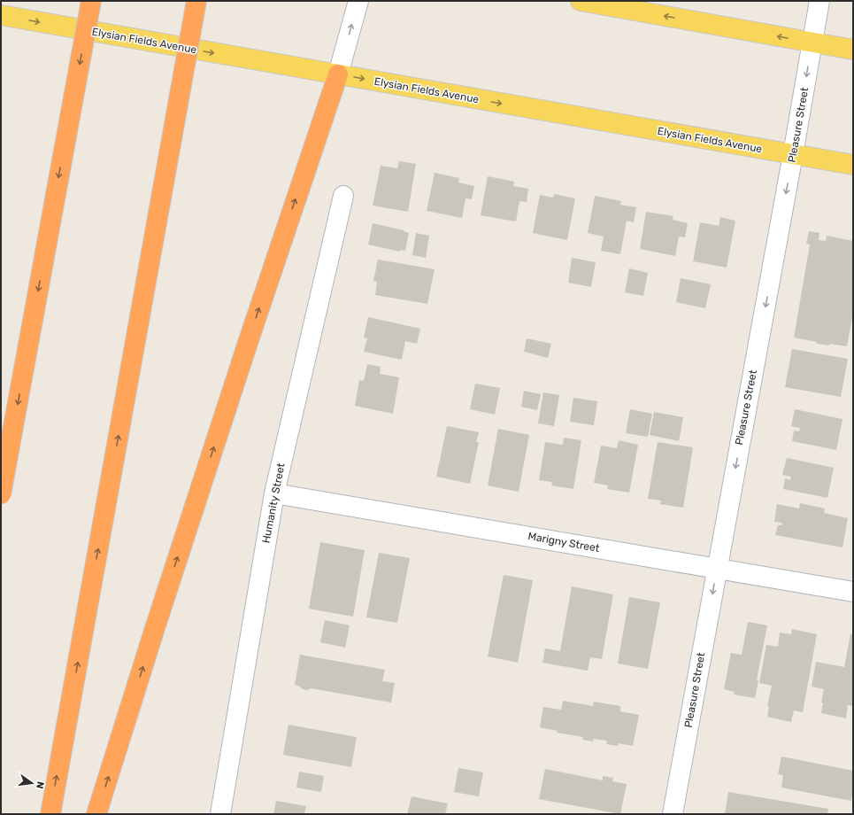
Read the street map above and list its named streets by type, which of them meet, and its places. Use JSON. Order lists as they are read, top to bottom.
{
  "streets": {
    "main road": ["Elysian Fields Avenue"],
    "street": ["Pleasure Street", "Humanity Street", "Marigny Street"]
  },
  "crossings": [
    ["Elysian Fields Avenue", "Pleasure Street"],
    ["Pleasure Street", "Marigny Street"],
    ["Humanity Street", "Marigny Street"]
  ],
  "one_way": ["Elysian Fields Avenue", "Pleasure Street"],
  "north": "right"
}
